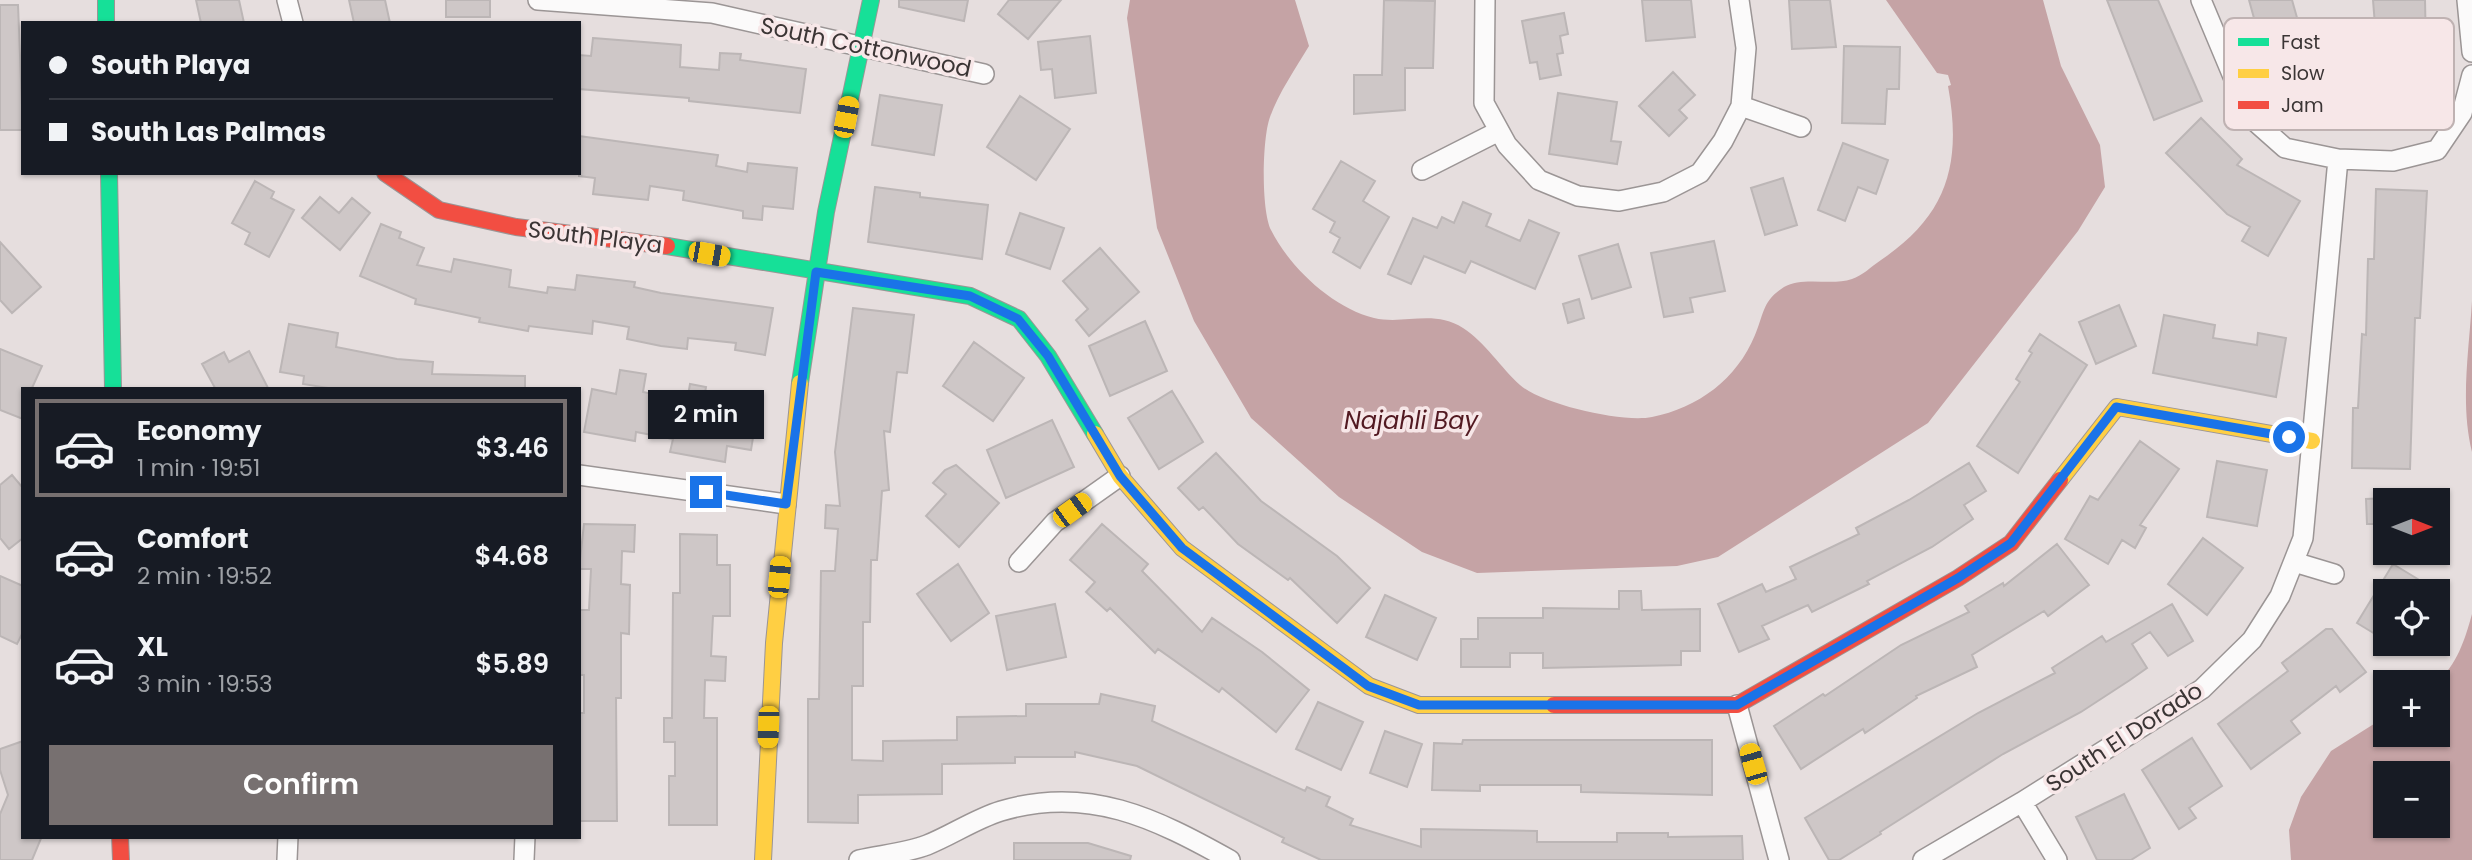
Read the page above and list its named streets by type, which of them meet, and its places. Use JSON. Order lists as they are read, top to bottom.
{
  "streets": {
    "street": ["South Cottonwood", "South Playa", "South El Dorado"]
  },
  "crossings": [
    ["South Playa", "South El Dorado"]
  ],
  "water": ["Najahli Bay"],
  "legend": ["Fast", "Slow", "Jam"],
  "north": "right",
  "page": {
    "banner": ["South Playa", "South Las Palmas"],
    "bubble": "2 min",
    "list": [
      {
        "name": "Economy",
        "note": "1 min · 19:51",
        "value": "$3.46"
      },
      {
        "name": "Comfort",
        "note": "2 min · 19:52",
        "value": "$4.68"
      },
      {
        "name": "XL",
        "note": "3 min · 19:53",
        "value": "$5.89"
      }
    ],
    "map_buttons": ["+", "−"],
    "buttons": "Confirm"
  }
}
